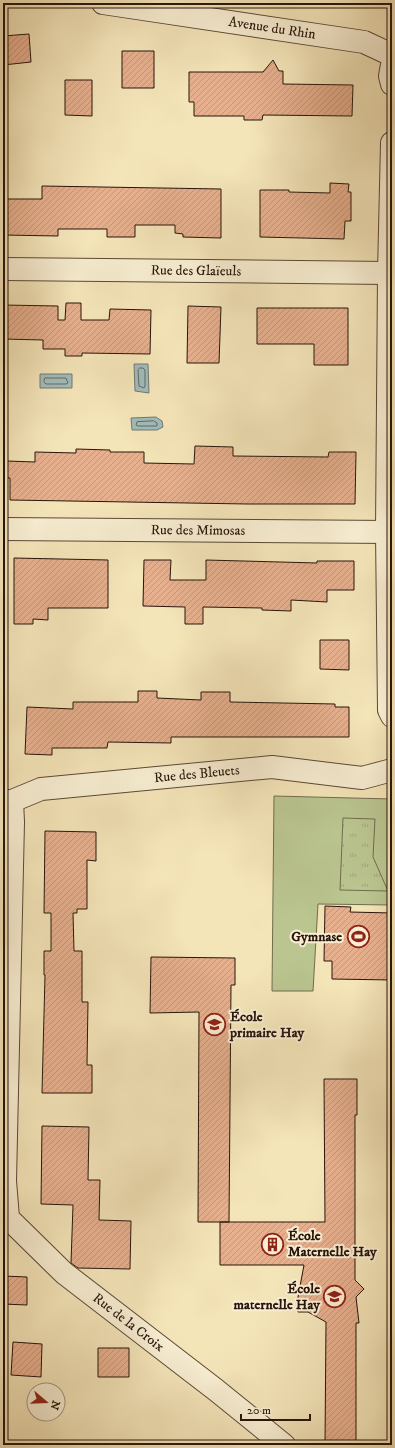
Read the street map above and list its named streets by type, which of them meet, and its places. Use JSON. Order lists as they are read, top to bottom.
{
  "streets": {
    "street": [
      "Avenue du Rhin",
      "Rue des Glaïeuls",
      "Rue des Mimosas",
      "Rue des Bleuets",
      "Rue de la Croix"
    ]
  },
  "crossings": [
    ["Rue des Bleuets", "Rue de la Croix"]
  ],
  "places": {
    "sports": ["Gymnase"],
    "school or university": ["École primaire Hay", "École maternelle Hay"],
    "building": ["École Maternelle Hay"]
  },
  "scale_bar": "20 m",
  "north": "right"
}
